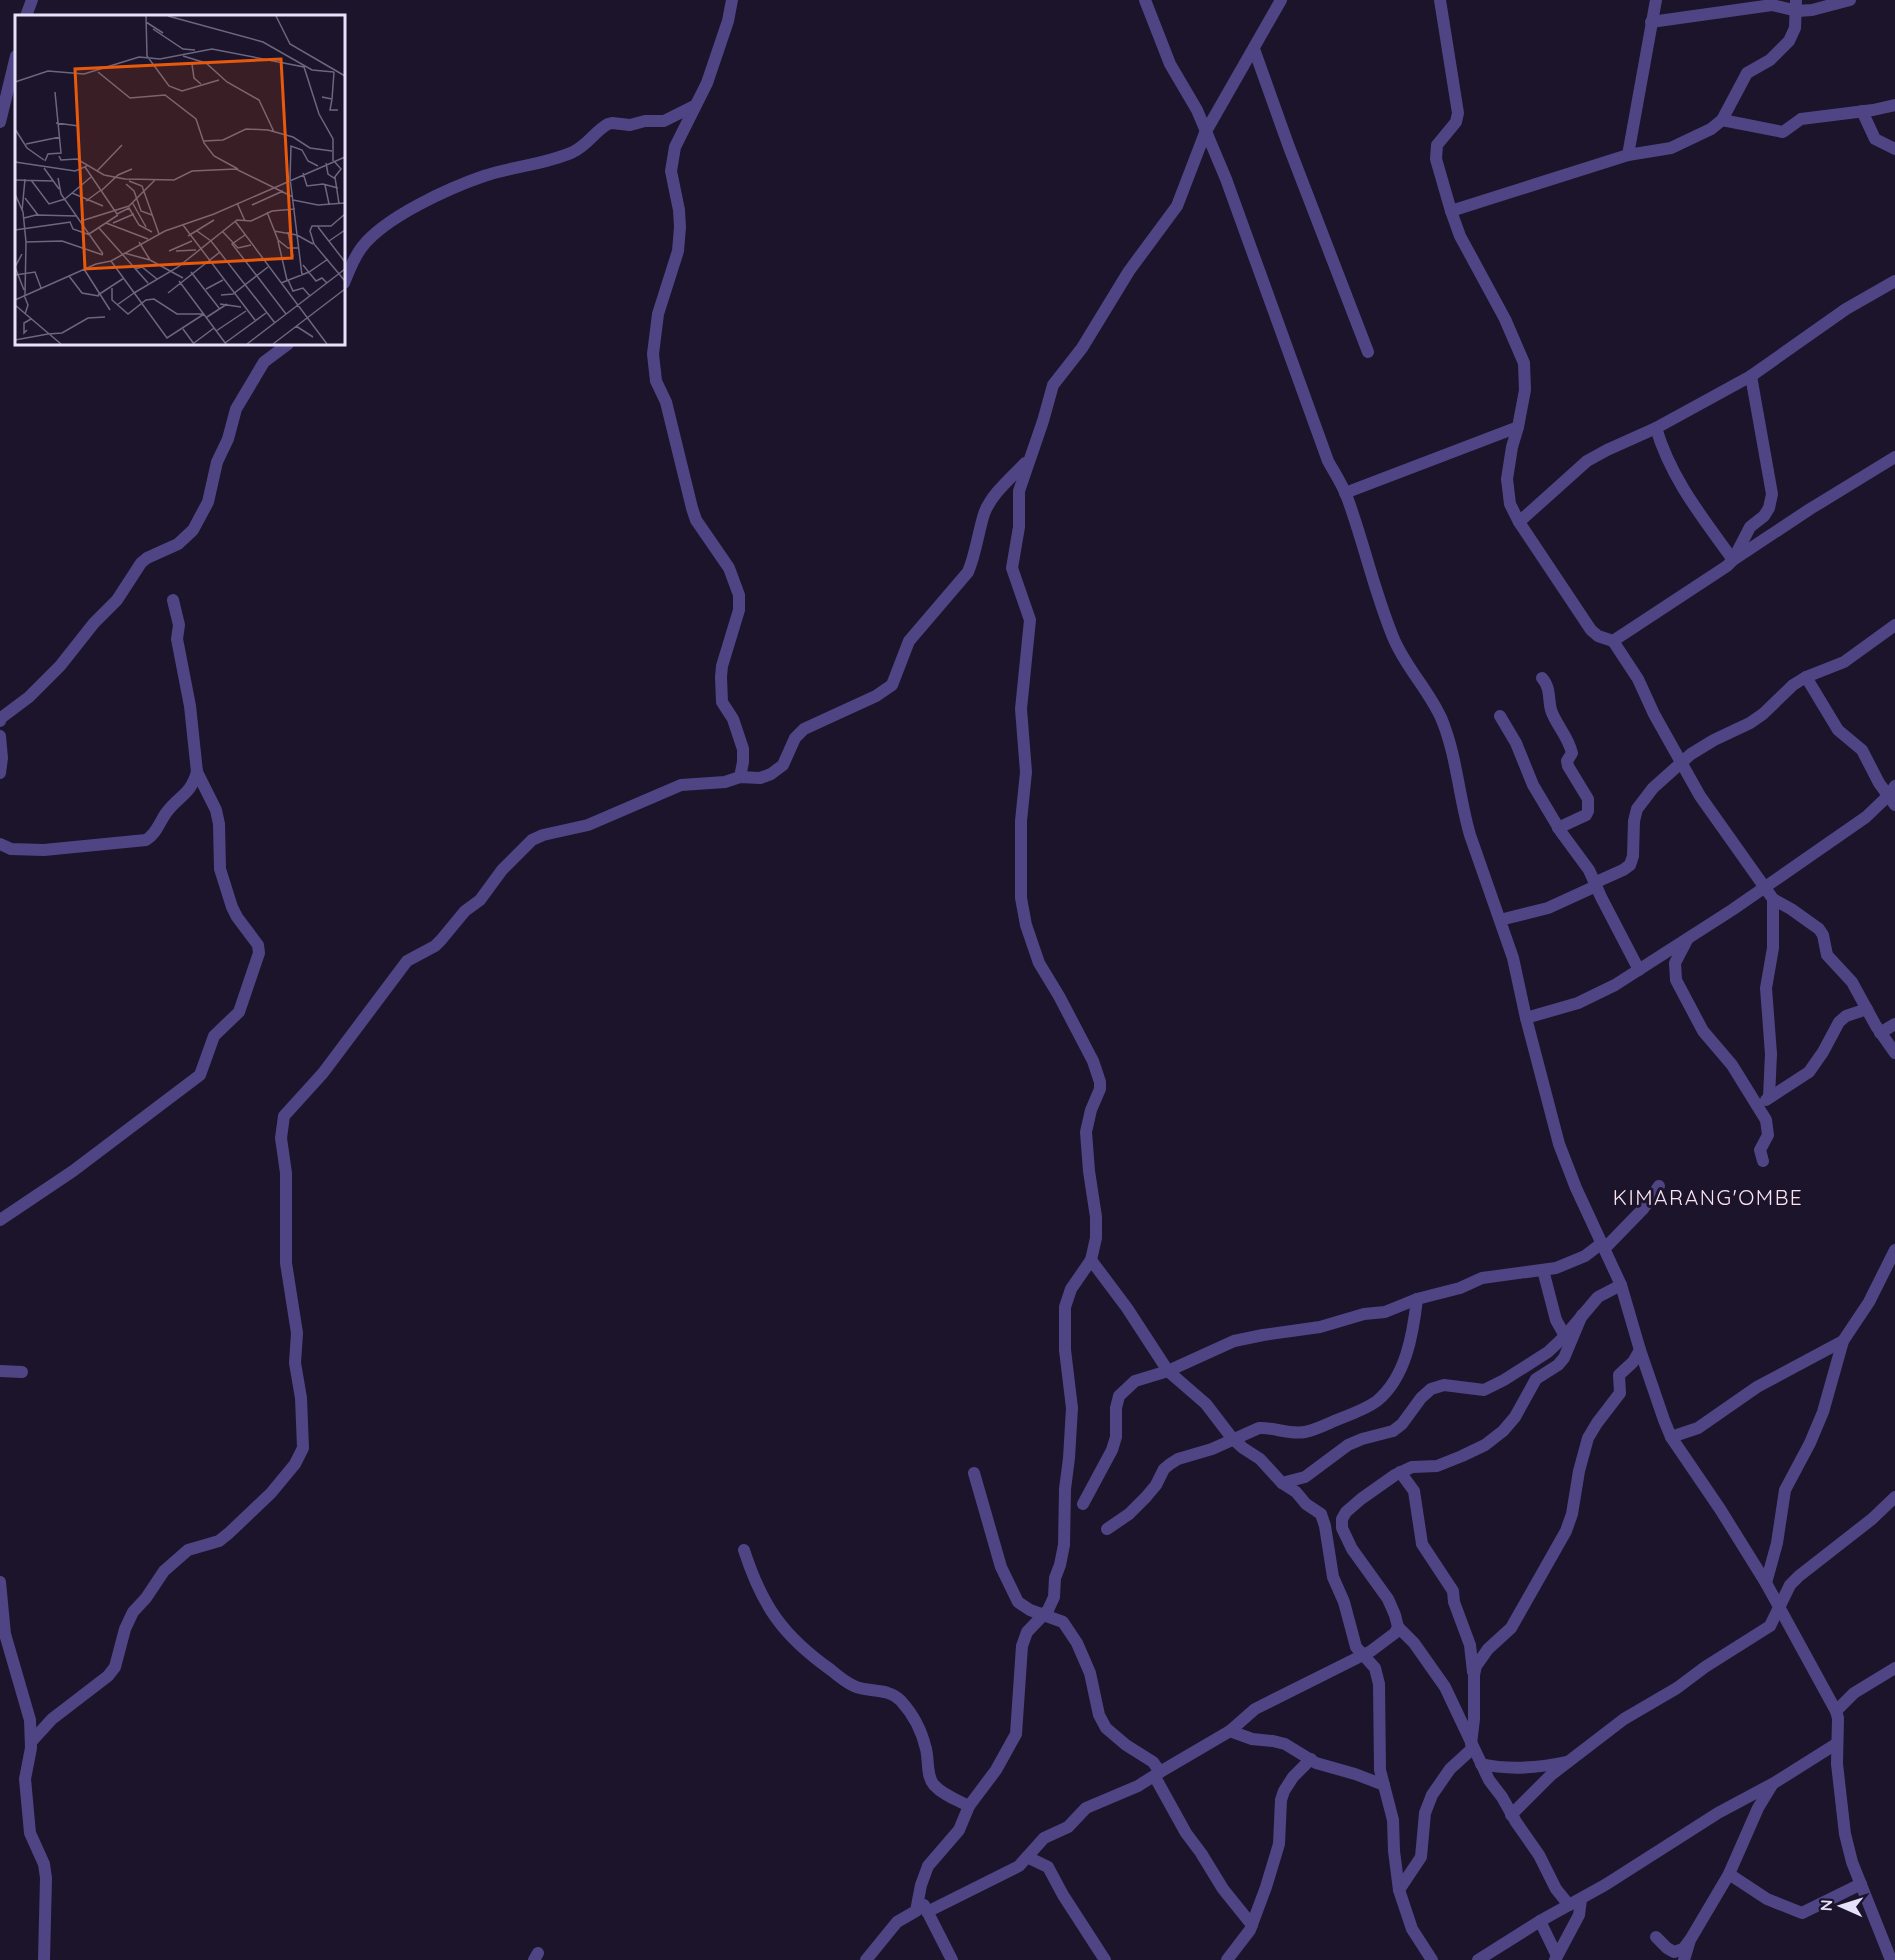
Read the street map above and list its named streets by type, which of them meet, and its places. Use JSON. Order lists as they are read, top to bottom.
{
  "districts": ["KIMARANG'OMBE"],
  "north": "left"
}
